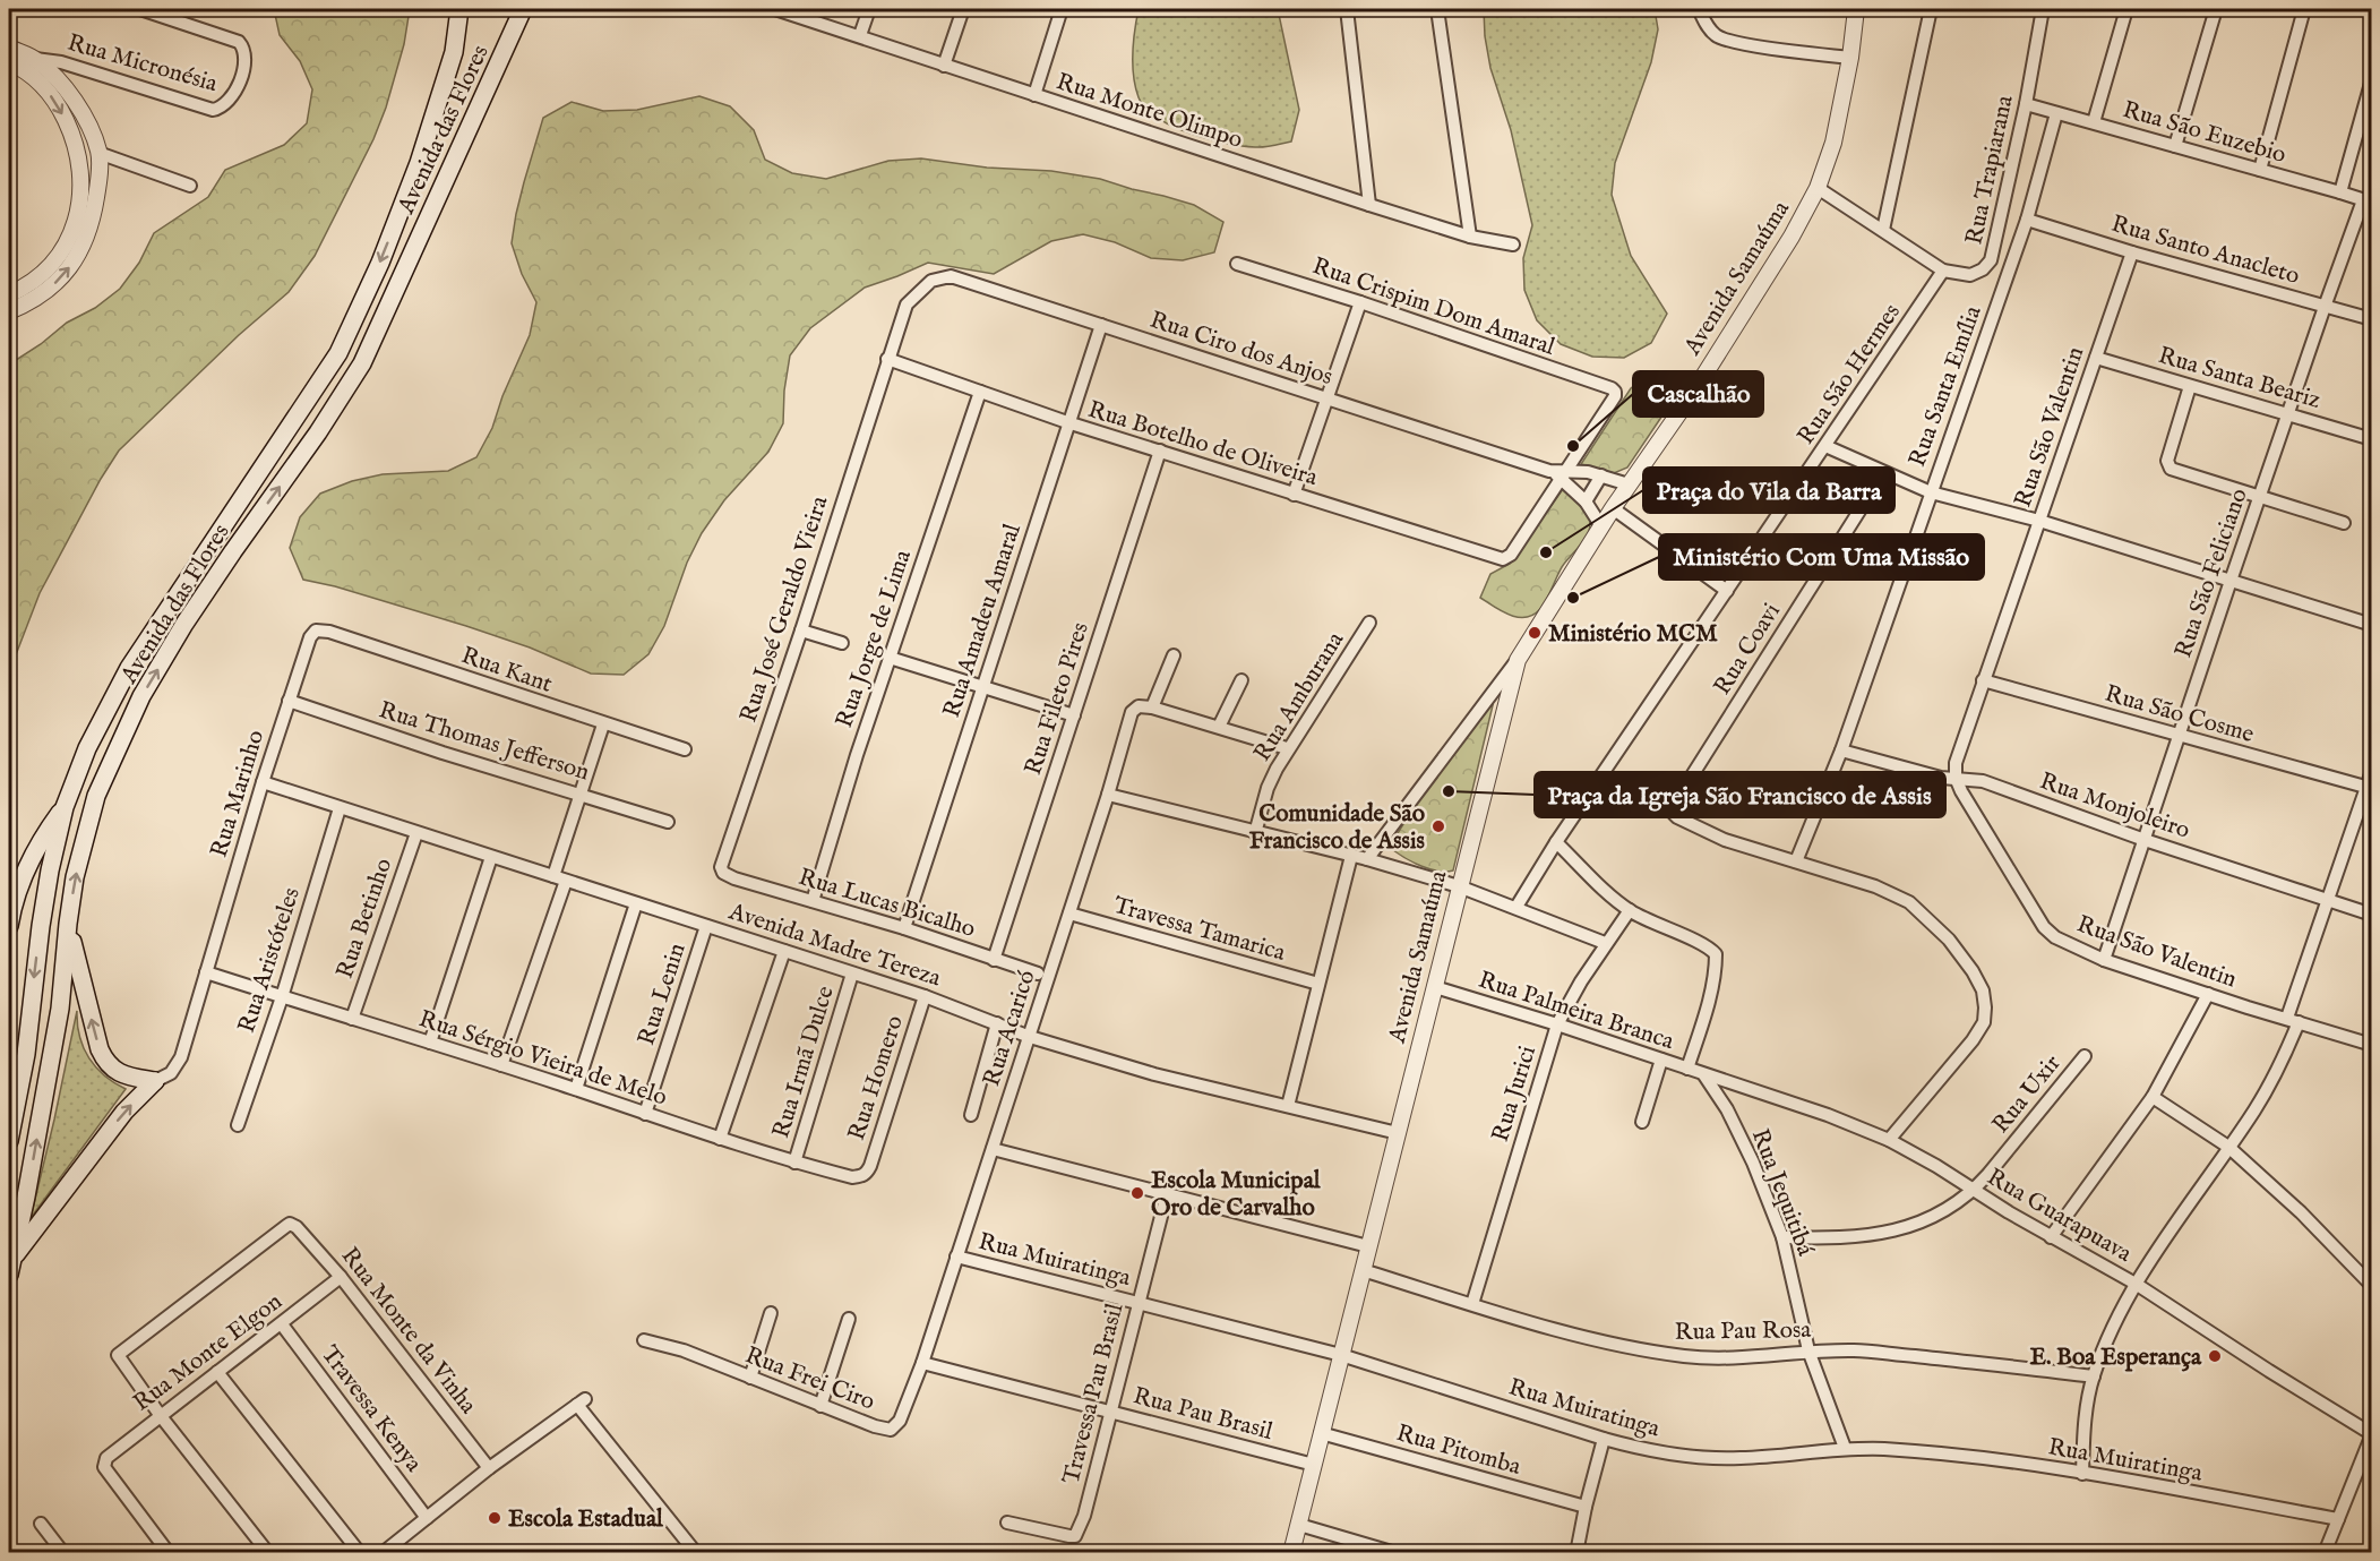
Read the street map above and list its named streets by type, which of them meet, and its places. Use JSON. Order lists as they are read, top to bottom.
{
  "streets": {
    "main road": ["Avenida das Flores"],
    "street": [
      "Rua Micronésia",
      "Rua Monte Olimpo",
      "Rua São Euzebio",
      "Rua Trapiarana",
      "Rua Santo Anacleto",
      "Avenida Samaúma",
      "Rua Crispim Dom Amaral",
      "Rua Ciro dos Anjos",
      "Rua São Hermes",
      "Rua Santa Beariz",
      "Rua Santa Emília",
      "Rua São Valentin",
      "Rua Botelho de Oliveira",
      "Rua São Feliciano",
      "Rua José Geraldo Vieira",
      "Rua Amadeu Amaral",
      "Rua Jorge de Lima",
      "Rua Coavi",
      "Rua Kant",
      "Rua Amburana",
      "Rua Fileto Pires",
      "Rua São Cosme",
      "Rua Thomas Jefferson",
      "Rua Marinho",
      "Rua Monjoleiro",
      "Rua Lucas Bicalho",
      "Rua Betinho",
      "Travessa Tamarica",
      "Avenida Madre Tereza",
      "Rua Aristóteles",
      "Rua Lenin",
      "Rua Palmeira Branca",
      "Rua Acaricó",
      "Rua Sérgio Vieira de Melo",
      "Rua Irmã Dulce",
      "Rua Homero",
      "Rua Jurici",
      "Rua Uxir",
      "Rua Jequitibá",
      "Rua Guarapuava",
      "Rua Muiratinga",
      "Rua Monte da Vinha",
      "Rua Pau Rosa",
      "Rua Monte Elgon",
      "Rua Frei Ciro",
      "Travessa Pau Brasil",
      "Travessa Kenya",
      "Rua Pau Brasil",
      "Rua Pitomba"
    ]
  },
  "crossings": [
    ["Rua São Euzebio", "Rua Trapiarana"],
    ["Rua São Euzebio", "Rua Santa Emília"],
    ["Rua São Euzebio", "Rua São Feliciano"],
    ["Rua Trapiarana", "Avenida Samaúma"],
    ["Rua Trapiarana", "Rua São Hermes"],
    ["Rua Santo Anacleto", "Rua Santa Emília"],
    ["Rua Santo Anacleto", "Rua São Valentin"],
    ["Rua Santo Anacleto", "Rua São Feliciano"],
    ["Avenida Samaúma", "Rua Ciro dos Anjos"],
    ["Avenida Samaúma", "Avenida Madre Tereza"],
    ["Avenida Samaúma", "Rua Palmeira Branca"],
    ["Avenida Samaúma", "Rua Muiratinga"],
    ["Avenida Samaúma", "Rua Pau Rosa"],
    ["Avenida Samaúma", "Rua Pau Brasil"],
    ["Avenida Samaúma", "Rua Pitomba"],
    ["Rua Crispim Dom Amaral", "Rua Ciro dos Anjos"],
    ["Rua Crispim Dom Amaral", "Rua Botelho de Oliveira"],
    ["Rua Ciro dos Anjos", "Rua Botelho de Oliveira"],
    ["Rua Ciro dos Anjos", "Rua José Geraldo Vieira"],
    ["Rua Ciro dos Anjos", "Rua Amadeu Amaral"],
    ["Rua Santa Beariz", "Rua São Valentin"],
    ["Rua Santa Beariz", "Rua São Feliciano"],
    ["Rua Santa Emília", "Rua Coavi"],
    ["Rua Santa Emília", "Rua Monjoleiro"],
    ["Rua São Valentin", "Rua São Feliciano"],
    ["Rua São Valentin", "Rua São Cosme"],
    ["Rua São Valentin", "Rua Monjoleiro"],
    ["Rua Botelho de Oliveira", "Rua José Geraldo Vieira"],
    ["Rua Botelho de Oliveira", "Rua Amadeu Amaral"],
    ["Rua Botelho de Oliveira", "Rua Jorge de Lima"],
    ["Rua Botelho de Oliveira", "Rua Fileto Pires"],
    ["Rua São Feliciano", "Rua São Cosme"],
    ["Rua São Feliciano", "Rua Monjoleiro"],
    ["Rua José Geraldo Vieira", "Rua Lucas Bicalho"],
    ["Rua Amadeu Amaral", "Rua Lucas Bicalho"],
    ["Rua Jorge de Lima", "Rua Lucas Bicalho"],
    ["Rua Kant", "Rua Marinho"],
    ["Rua Fileto Pires", "Rua Lucas Bicalho"],
    ["Rua Thomas Jefferson", "Rua Marinho"],
    ["Rua Marinho", "Avenida Madre Tereza"],
    ["Rua Marinho", "Rua Sérgio Vieira de Melo"],
    ["Rua Betinho", "Avenida Madre Tereza"],
    ["Rua Betinho", "Rua Sérgio Vieira de Melo"],
    ["Travessa Tamarica", "Rua Acaricó"],
    ["Avenida Madre Tereza", "Rua Aristóteles"],
    ["Avenida Madre Tereza", "Rua Lenin"],
    ["Avenida Madre Tereza", "Rua Acaricó"],
    ["Avenida Madre Tereza", "Rua Irmã Dulce"],
    ["Avenida Madre Tereza", "Rua Homero"],
    ["Rua Aristóteles", "Rua Sérgio Vieira de Melo"],
    ["Rua Lenin", "Rua Sérgio Vieira de Melo"],
    ["Rua Palmeira Branca", "Rua Jurici"],
    ["Rua Palmeira Branca", "Rua Jequitibá"],
    ["Rua Palmeira Branca", "Rua Guarapuava"],
    ["Rua Acaricó", "Rua Muiratinga"],
    ["Rua Acaricó", "Rua Frei Ciro"],
    ["Rua Acaricó", "Rua Pau Brasil"],
    ["Rua Sérgio Vieira de Melo", "Rua Irmã Dulce"],
    ["Rua Sérgio Vieira de Melo", "Rua Homero"],
    ["Rua Jurici", "Rua Pau Rosa"],
    ["Rua Uxir", "Rua Jequitibá"],
    ["Rua Uxir", "Rua Guarapuava"],
    ["Rua Jequitibá", "Rua Guarapuava"],
    ["Rua Jequitibá", "Rua Muiratinga"],
    ["Rua Jequitibá", "Rua Pau Rosa"],
    ["Rua Muiratinga", "Travessa Pau Brasil"],
    ["Rua Monte da Vinha", "Rua Monte Elgon"],
    ["Rua Monte Elgon", "Travessa Kenya"],
    ["Rua Frei Ciro", "Rua Pau Brasil"],
    ["Travessa Pau Brasil", "Rua Pau Brasil"]
  ],
  "places": [
    "Cascalhão",
    "Praça do Vila da Barra",
    "Ministério Com Uma Missão",
    "Ministério MCM",
    "Praça da Igreja São Francisco de Assis",
    "Comunidade São Francisco de Assis",
    "Escola Municipal Oro de Carvalho",
    "E. Boa Esperança",
    "Escola Estadual"
  ]
}
